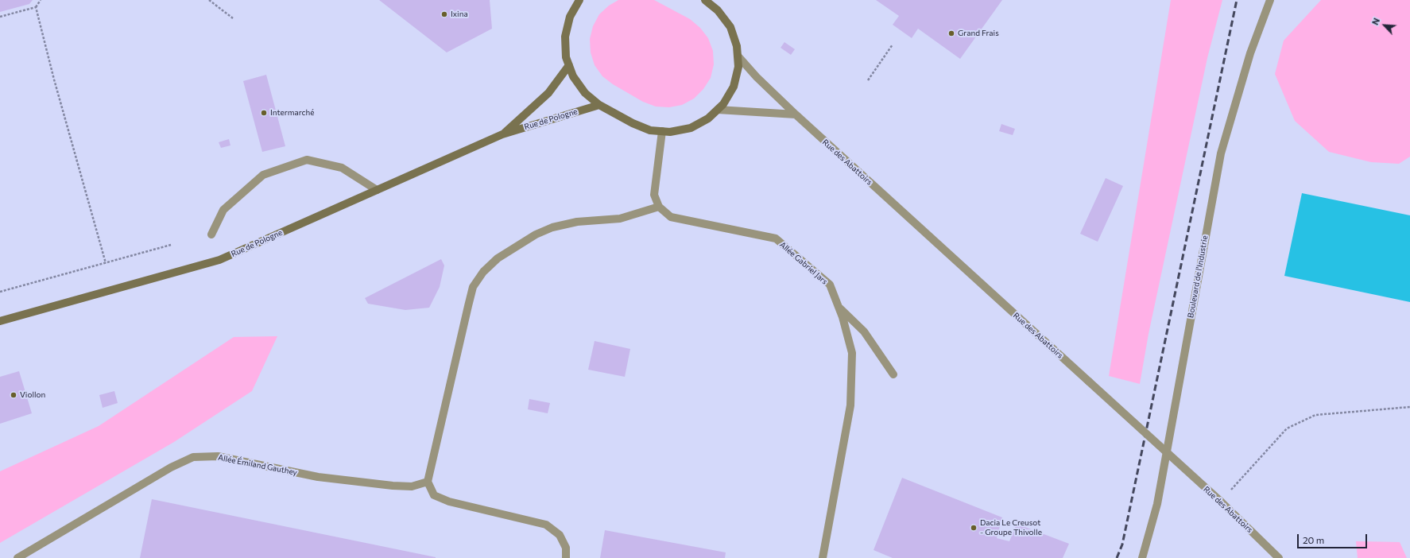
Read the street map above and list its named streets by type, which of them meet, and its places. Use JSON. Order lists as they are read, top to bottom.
{
  "streets": {
    "main road": ["Rue de Pologne"],
    "street": [
      "Rue des Abattoirs",
      "Allée Gabriel Jars",
      "Boulevard de l'Industrie",
      "Allée Émiland Gauthey"
    ]
  },
  "places": [
    "Ixina",
    "Grand Frais",
    "Intermarché",
    "Viollon",
    "Dacia Le Creusot - Groupe Thivolle"
  ],
  "scale_bar": "20 m",
  "north": "top left"
}
